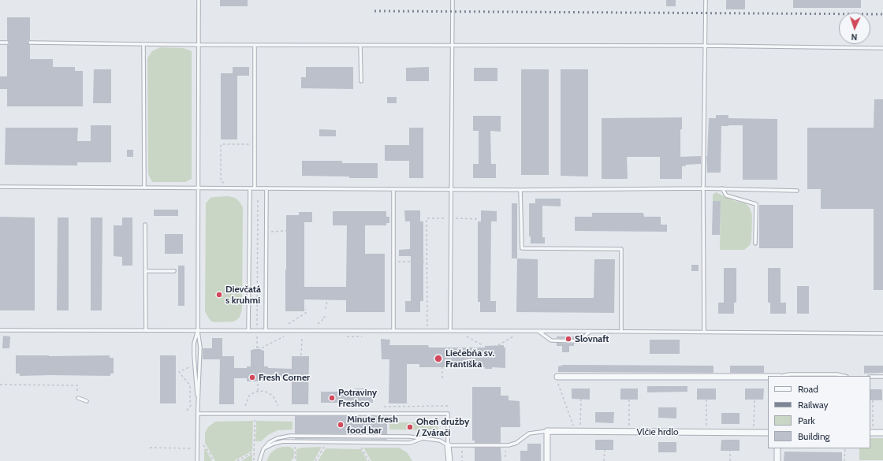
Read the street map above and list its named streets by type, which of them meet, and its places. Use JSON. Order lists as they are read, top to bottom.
{
  "streets": {
    "street": ["Vlčie hrdlo"]
  },
  "places": [
    "Dievčatá s kruhmi",
    "Slovnaft",
    "Liečebňa sv. Františka",
    "Fresh Corner",
    "Potraviny Freshco",
    "Minute fresh food bar",
    "Oheň družby / Zvárači"
  ],
  "legend": [
    "Road",
    "Railway",
    "Park",
    "Building"
  ],
  "north": "bottom"
}
